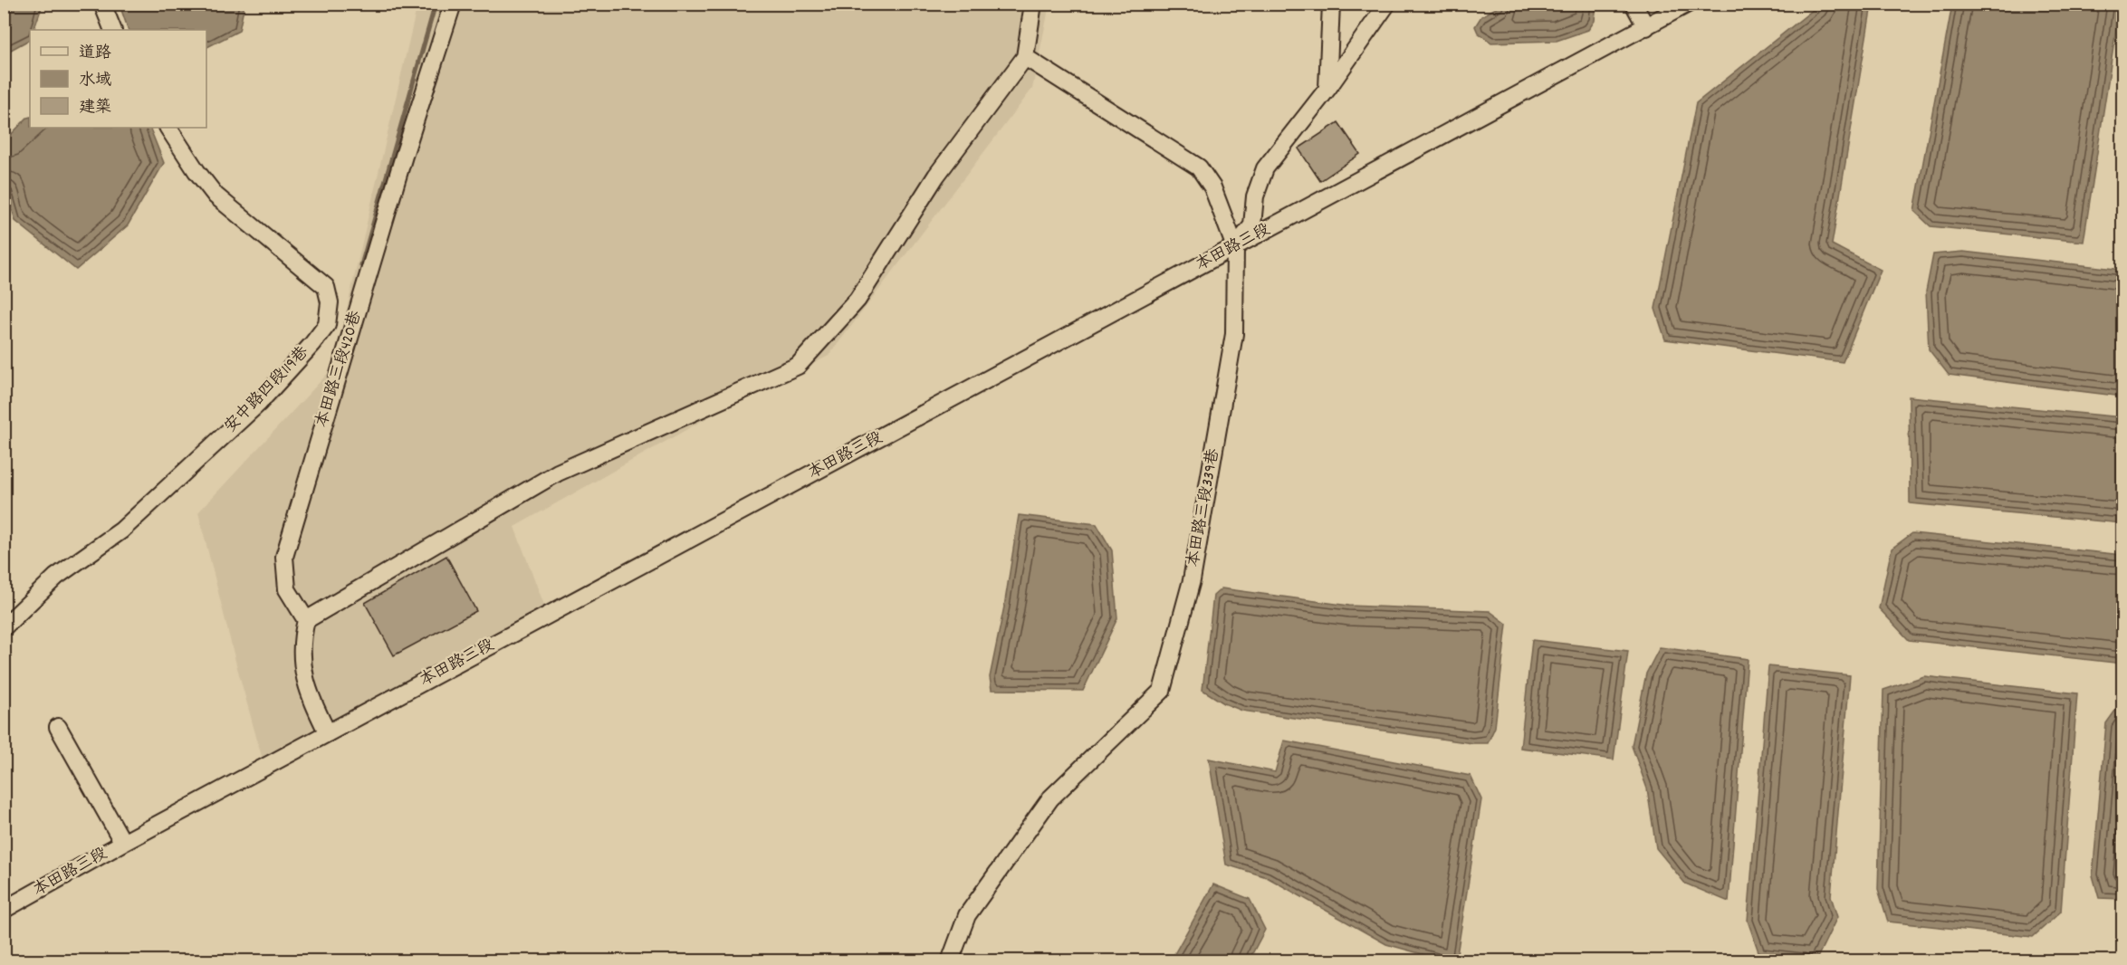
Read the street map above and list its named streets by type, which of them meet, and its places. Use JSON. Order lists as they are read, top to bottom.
{
  "streets": {
    "street": [
      "本田路三段",
      "本田路三段420巷",
      "安中路四段119巷",
      "本田路三段339巷"
    ]
  },
  "crossings": [
    ["本田路三段", "本田路三段339巷"]
  ],
  "legend": ["道路", "水域", "建築"]
}
